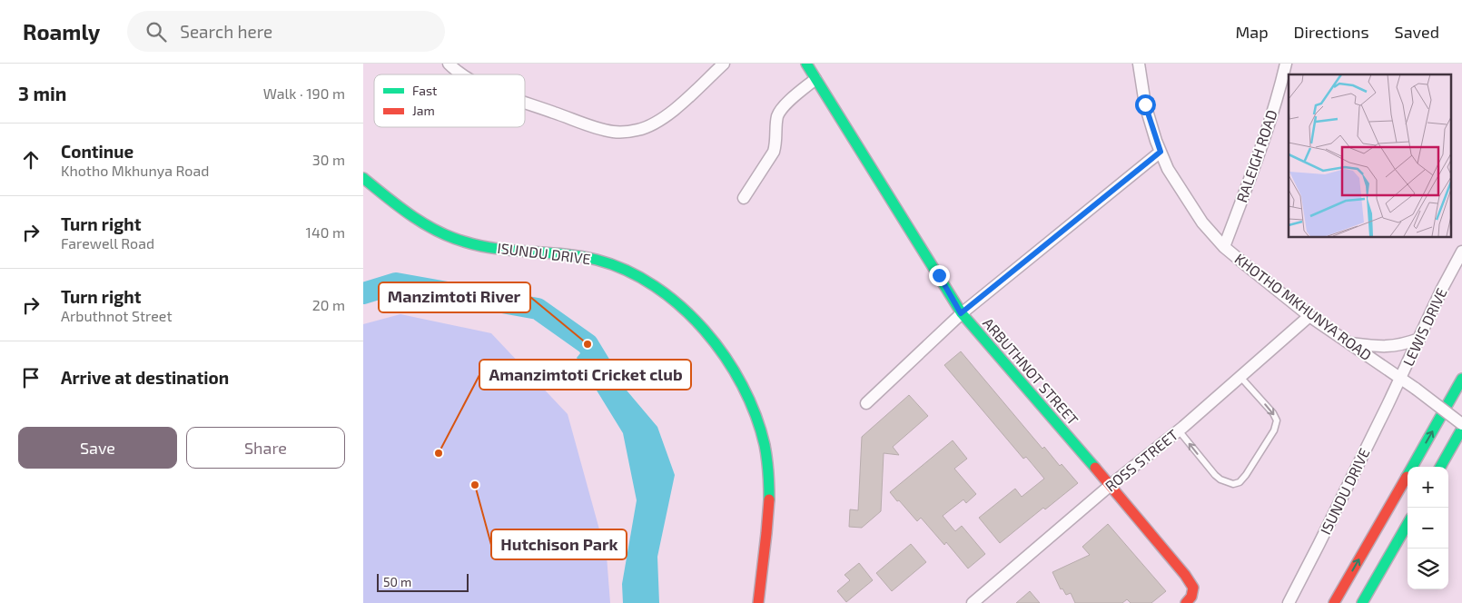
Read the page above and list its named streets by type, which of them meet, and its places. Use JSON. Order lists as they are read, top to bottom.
{
  "streets": {
    "main road": ["ISUNDU DRIVE", "ARBUTHNOT STREET"],
    "street": [
      "RALEIGH ROAD",
      "KHOTHO MKHUNYA ROAD",
      "LEWIS DRIVE",
      "ROSS STREET"
    ]
  },
  "crossings": [
    ["RALEIGH ROAD", "KHOTHO MKHUNYA ROAD"],
    ["ISUNDU DRIVE", "KHOTHO MKHUNYA ROAD"],
    ["ISUNDU DRIVE", "LEWIS DRIVE"],
    ["KHOTHO MKHUNYA ROAD", "LEWIS DRIVE"],
    ["KHOTHO MKHUNYA ROAD", "ROSS STREET"],
    ["ARBUTHNOT STREET", "ROSS STREET"]
  ],
  "places": ["Manzimtoti River", "Amanzimtoti Cricket club", "Hutchison Park"],
  "legend": ["Fast", "Jam"],
  "scale_bar": "50 m",
  "page": {
    "header": "Roamly",
    "search": "Search here",
    "nav": ["Map", "Directions", "Saved"],
    "heading": ["3 min", "Walk · 190 m"],
    "list": [
      ["Continue", "Khotho Mkhunya Road", "30 m"],
      ["Turn right", "Farewell Road", "140 m"],
      ["Turn right", "Arbuthnot Street", "20 m"],
      "Arrive at destination"
    ],
    "buttons": ["Save", "Share"],
    "map_buttons": ["+", "−"],
    "scale": "50 m"
  }
}
